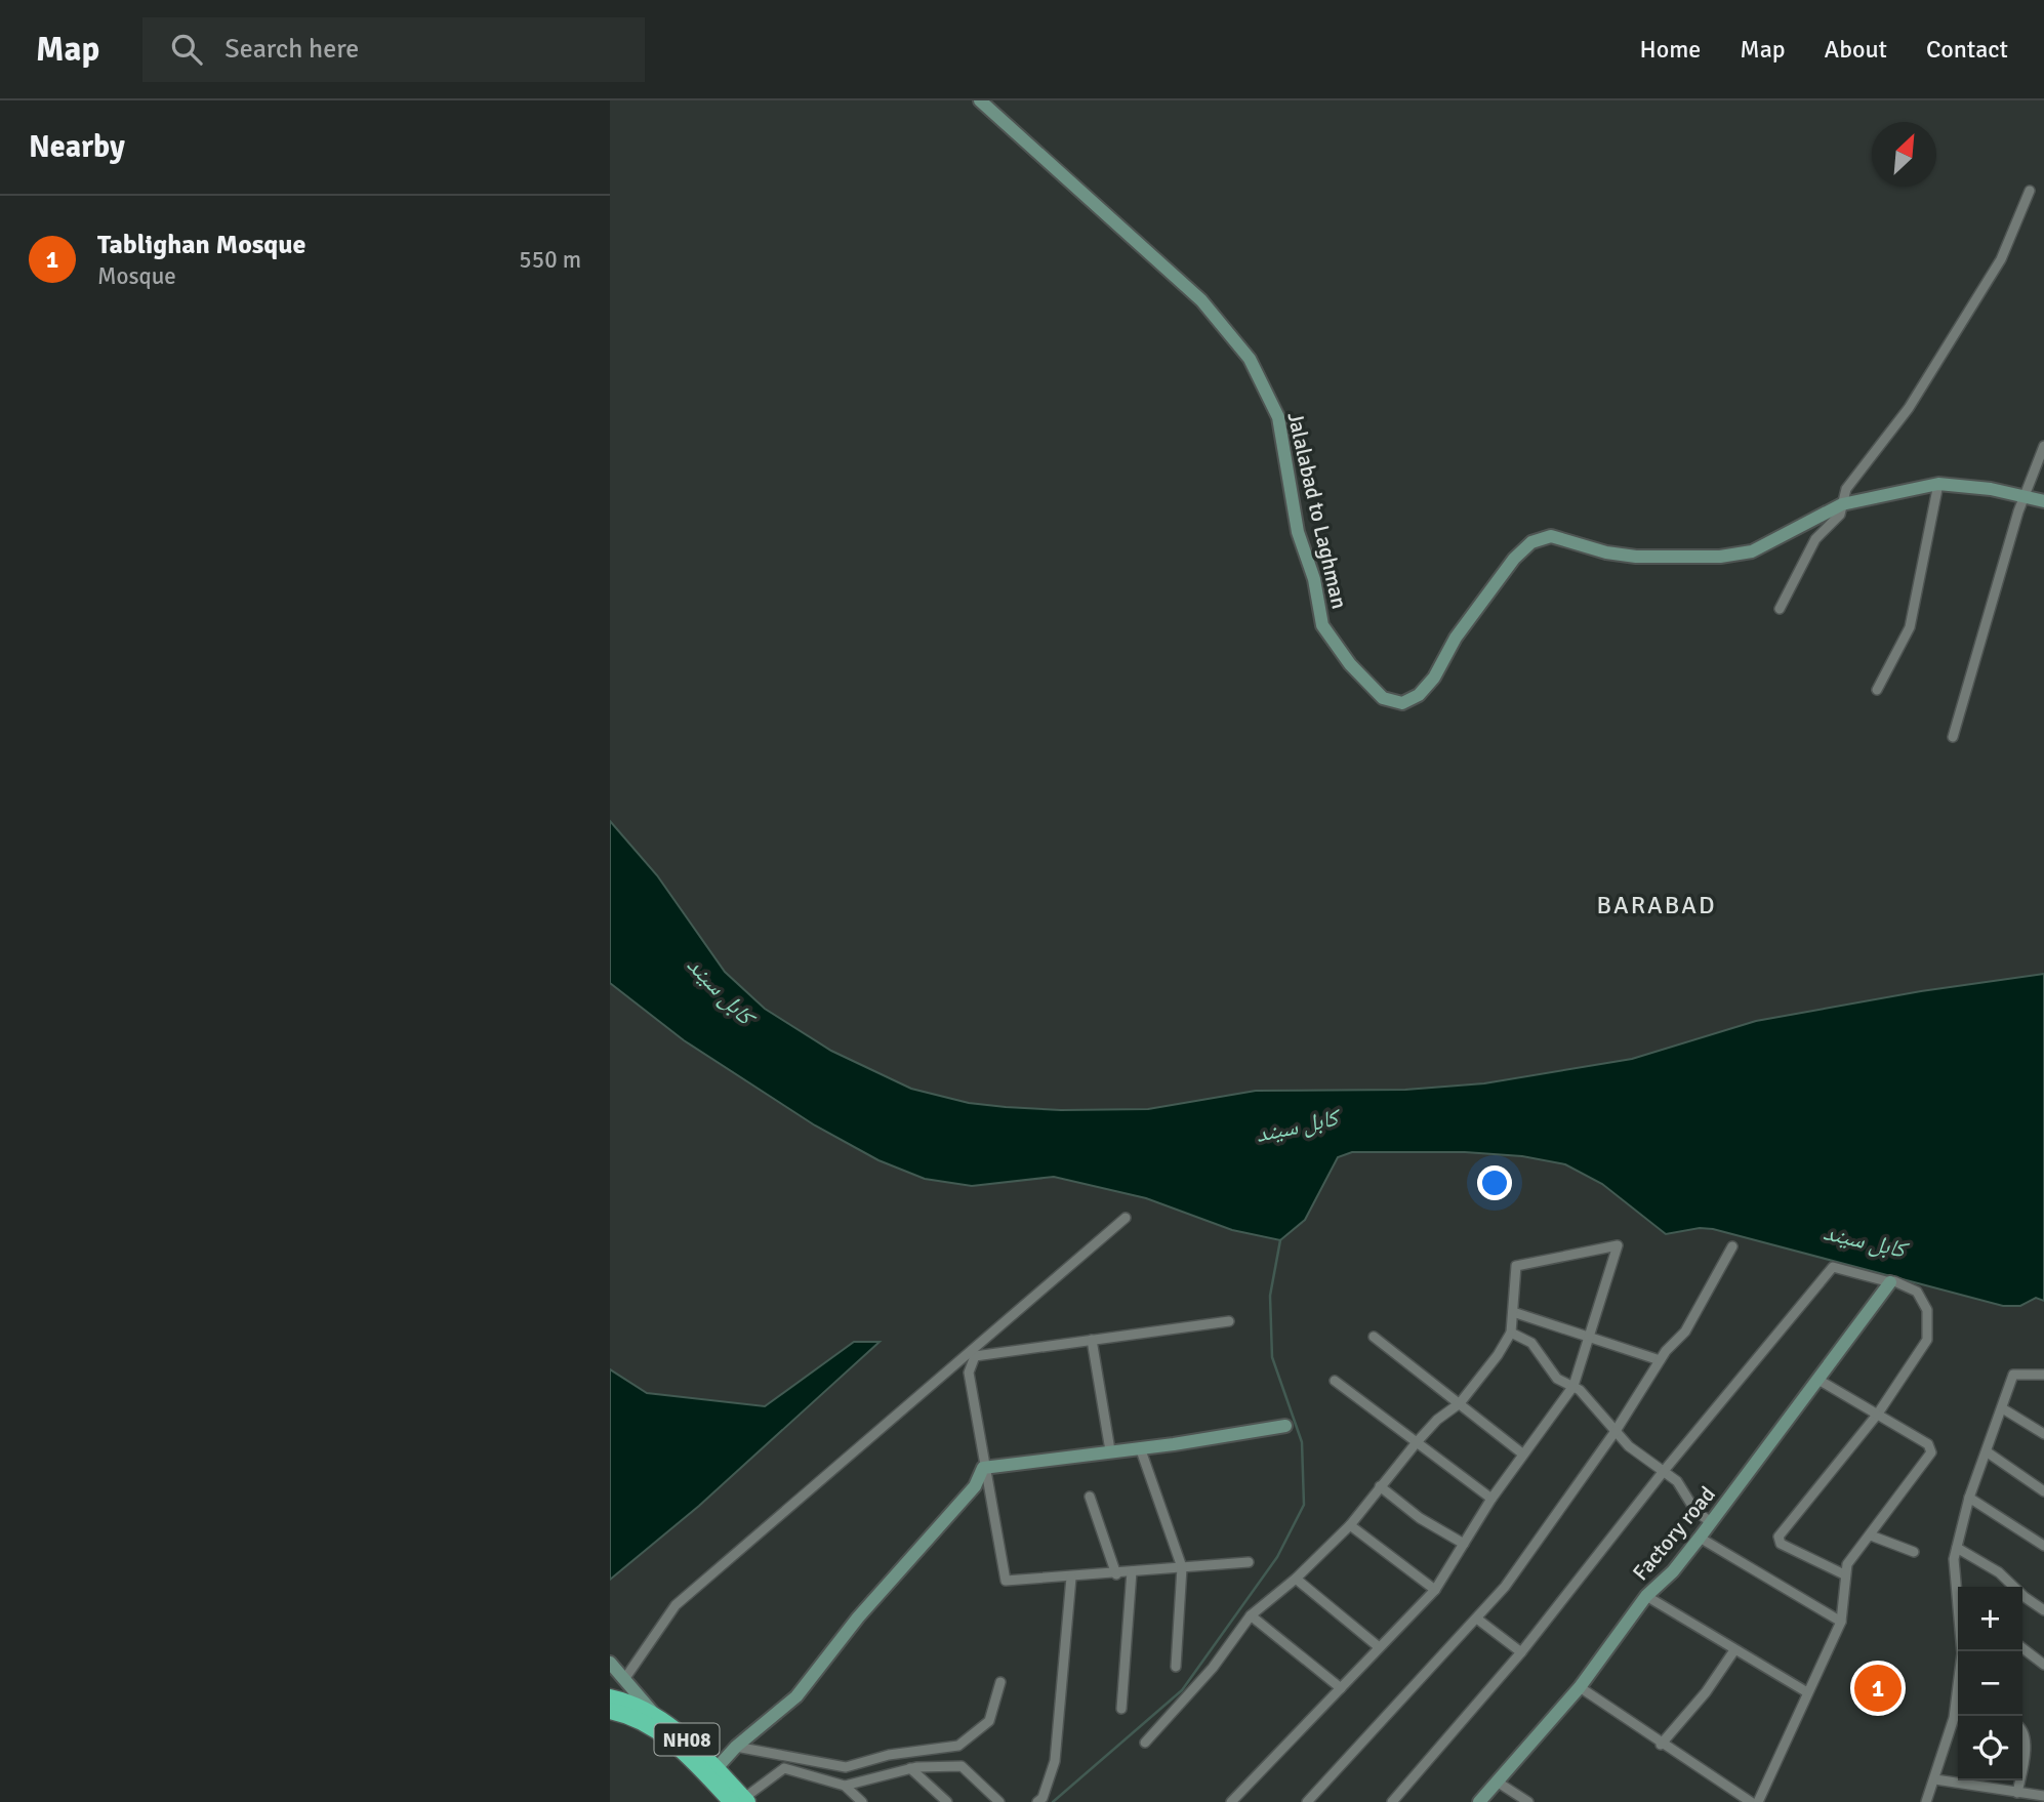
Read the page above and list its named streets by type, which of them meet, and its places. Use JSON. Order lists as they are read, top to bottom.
{
  "streets": {
    "highway": ["NH08"],
    "street": ["Jalalabad to Laghman", "Factory road"]
  },
  "districts": ["BARABAD"],
  "water": ["کابل سيند"],
  "north": "top right",
  "page": {
    "header": "Map",
    "search": "Search here",
    "nav": [
      "Home",
      "Map",
      "About",
      "Contact"
    ],
    "heading": "Nearby",
    "list": [
      {
        "mark": "1",
        "name": "Tablighan Mosque",
        "note": "Mosque",
        "value": "550 m"
      }
    ],
    "map_buttons": ["+", "−"],
    "pins": "1"
  }
}
